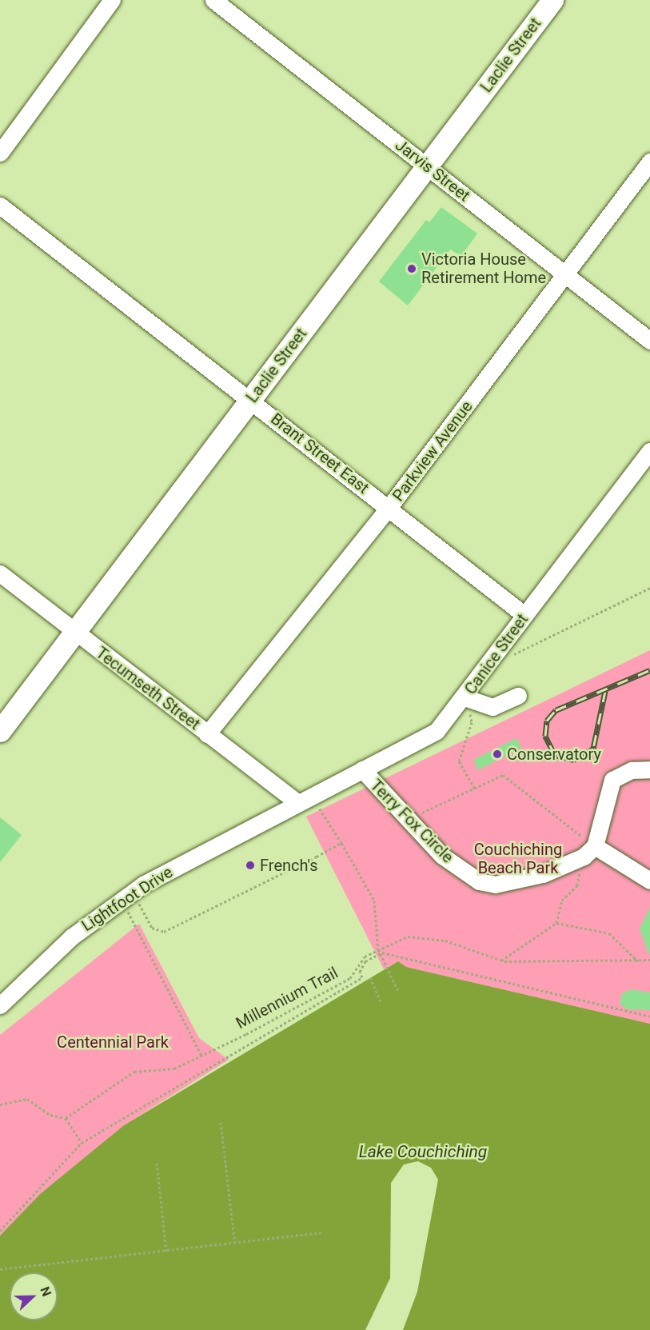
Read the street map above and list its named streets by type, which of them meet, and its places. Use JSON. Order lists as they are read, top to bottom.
{
  "streets": {
    "main road": ["Laclie Street"],
    "street": [
      "Jarvis Street",
      "Parkview Avenue",
      "Brant Street East",
      "Canice Street",
      "Tecumseth Street",
      "Terry Fox Circle",
      "Lightfoot Drive"
    ],
    "path": ["Millennium Trail"]
  },
  "crossings": [
    ["Laclie Street", "Jarvis Street"],
    ["Laclie Street", "Brant Street East"],
    ["Laclie Street", "Tecumseth Street"],
    ["Jarvis Street", "Parkview Avenue"],
    ["Parkview Avenue", "Brant Street East"],
    ["Parkview Avenue", "Tecumseth Street"],
    ["Brant Street East", "Canice Street"],
    ["Canice Street", "Tecumseth Street"],
    ["Canice Street", "Terry Fox Circle"],
    ["Canice Street", "Lightfoot Drive"],
    ["Tecumseth Street", "Lightfoot Drive"]
  ],
  "water": ["Lake Couchiching"],
  "parks": ["Couchiching Beach Park", "Centennial Park"],
  "places": ["Victoria House Retirement Home", "Conservatory", "French's"],
  "north": "right"
}
